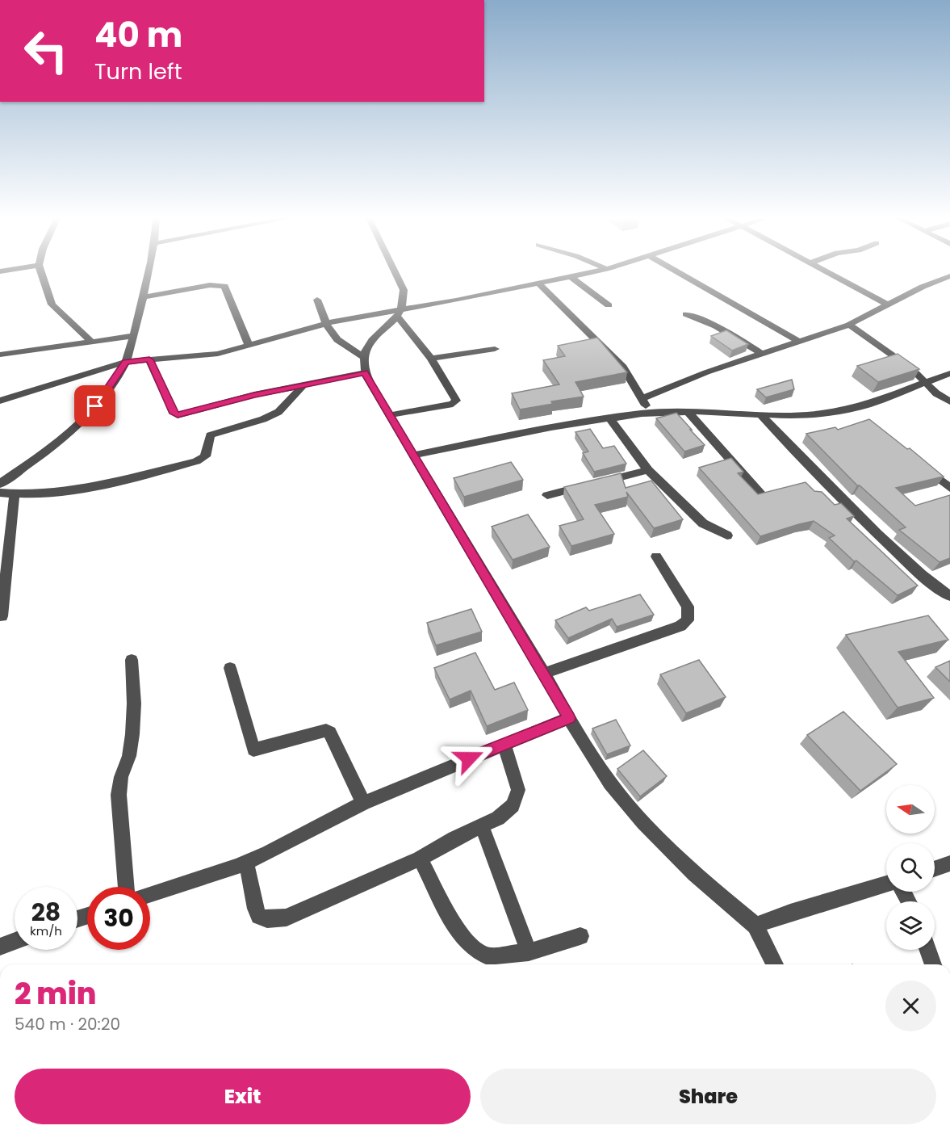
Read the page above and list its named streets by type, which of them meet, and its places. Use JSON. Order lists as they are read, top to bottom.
{
  "north": "left",
  "page": {
    "turn": ["40 m", "Turn left"],
    "speed": "28 km/h",
    "limit": "30",
    "heading": ["2 min", "540 m · 20:20"],
    "buttons": ["Exit", "Share"]
  }
}
